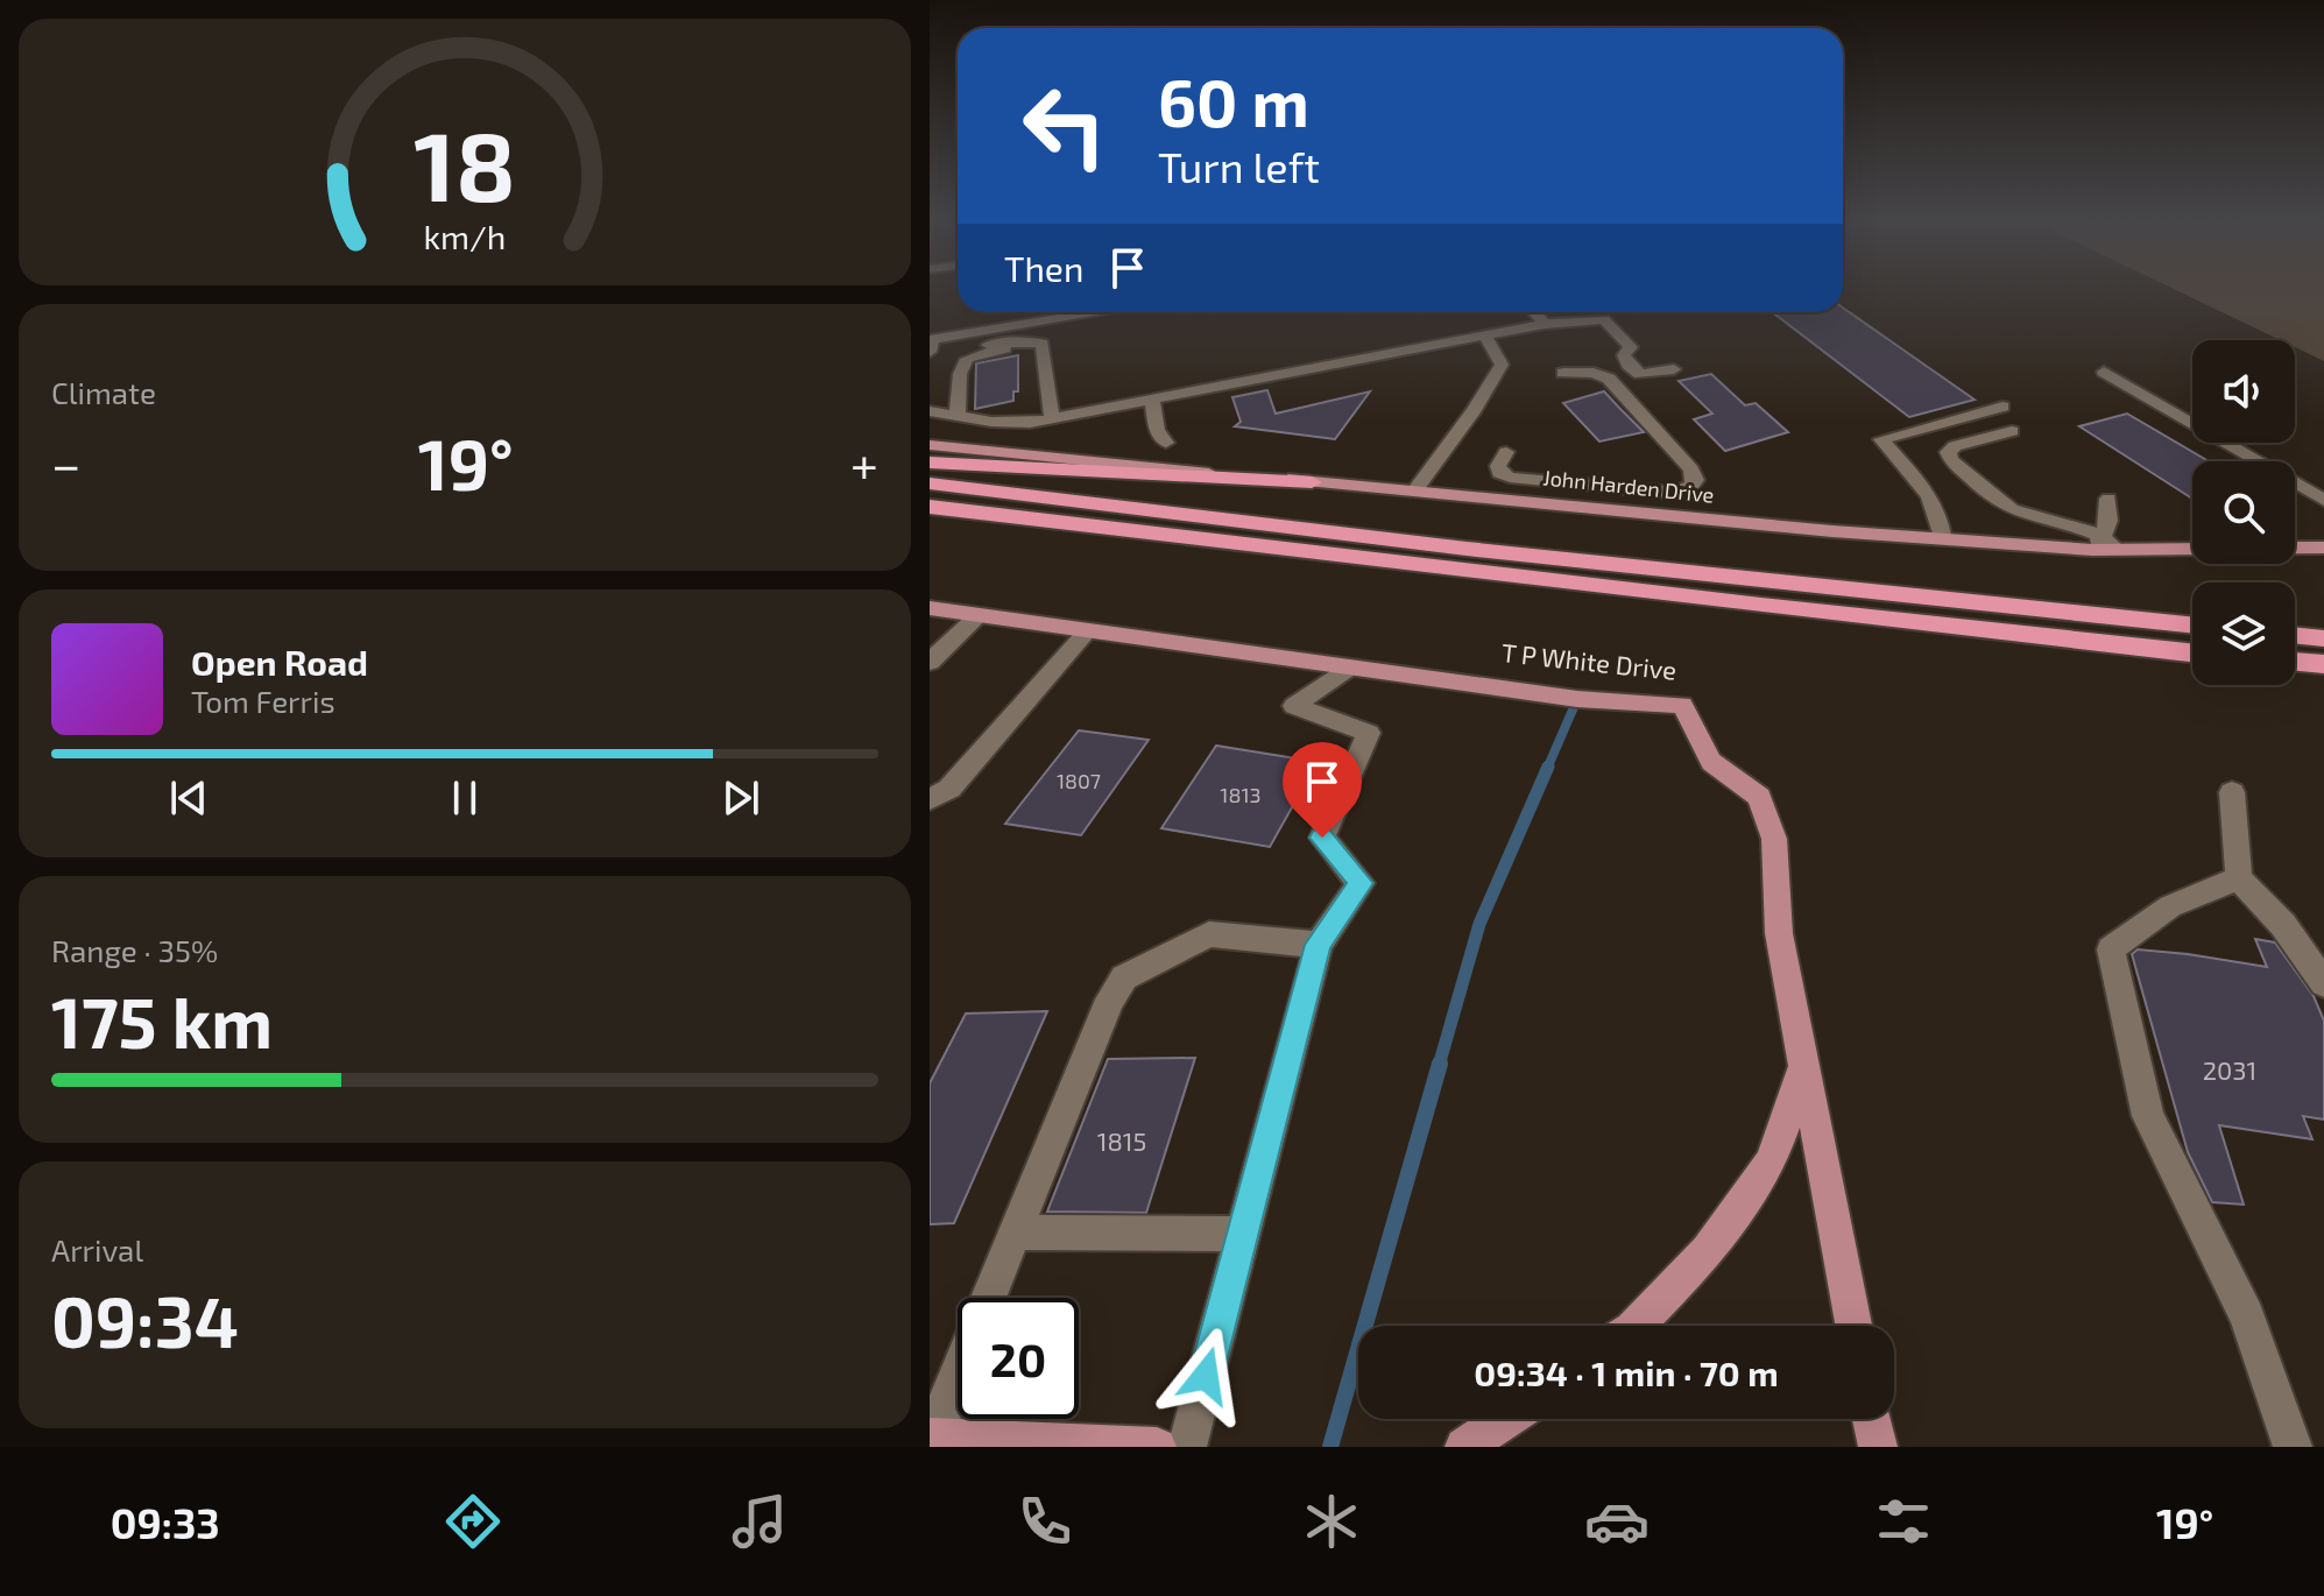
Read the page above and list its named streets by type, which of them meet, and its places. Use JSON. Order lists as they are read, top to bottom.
{
  "streets": {
    "main road": ["John Harden Drive", "T P White Drive"]
  },
  "house_numbers": [
    "1807",
    "1813",
    "2031",
    "1815"
  ],
  "page": {
    "turn": ["60 m", "Turn left"],
    "then": "Then",
    "tile": [
      "Climate",
      ["Range · 35%", "175 km"],
      ["Arrival", "09:34"]
    ],
    "heat": ["−", "19°", "+"],
    "song": ["Open Road", "Tom Ferris"],
    "limit": "20",
    "trip": "09:34 · 1 min · 70 m",
    "tabs": ["09:33", "19°"],
    "gauge": ["18", "km/h"]
  }
}
